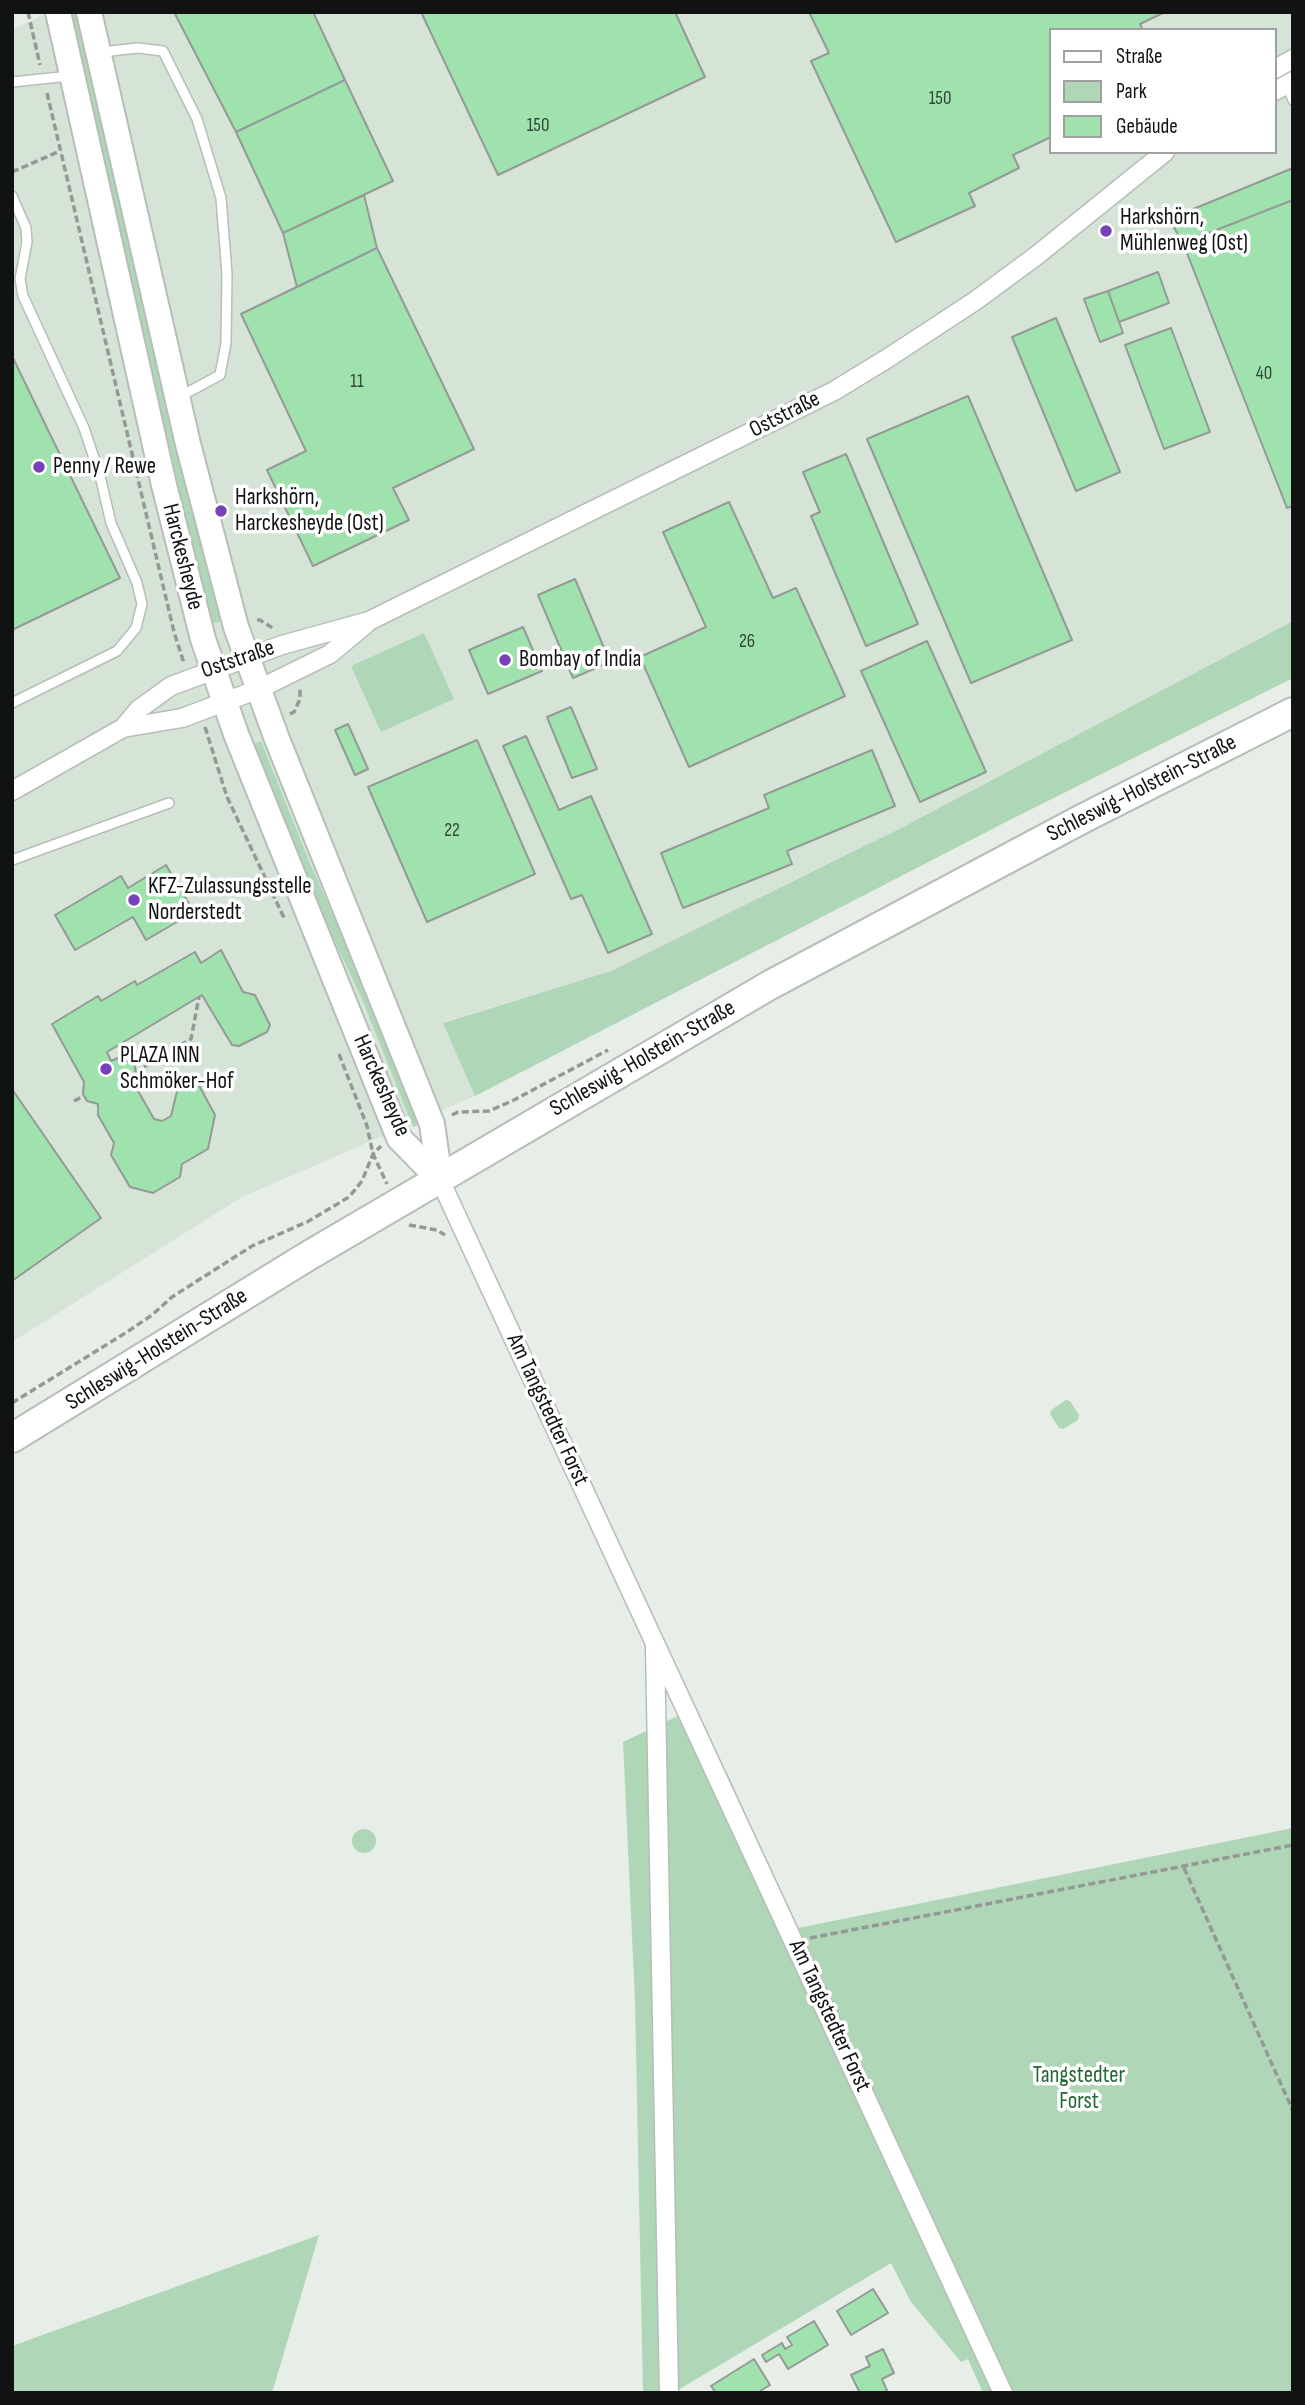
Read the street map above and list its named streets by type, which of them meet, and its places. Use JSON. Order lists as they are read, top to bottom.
{
  "streets": {
    "main road": ["Harckesheyde", "Schleswig-Holstein-Straße"],
    "street": ["Oststraße", "Am Tangstedter Forst"]
  },
  "crossings": [
    ["Oststraße", "Harckesheyde"],
    ["Harckesheyde", "Schleswig-Holstein-Straße"],
    ["Harckesheyde", "Am Tangstedter Forst"],
    ["Schleswig-Holstein-Straße", "Am Tangstedter Forst"]
  ],
  "parks": ["Tangstedter Forst"],
  "places": [
    "Harkshörn, Mühlenweg (Ost)",
    "Penny / Rewe",
    "Harkshörn, Harckesheyde (Ost)",
    "Bombay of India",
    "KFZ-Zulassungsstelle Norderstedt",
    "PLAZA INN Schmöker-Hof"
  ],
  "house_numbers": [
    "150",
    "150",
    "40",
    "11",
    "26",
    "22"
  ],
  "legend": ["Straße", "Park", "Gebäude"]
}
